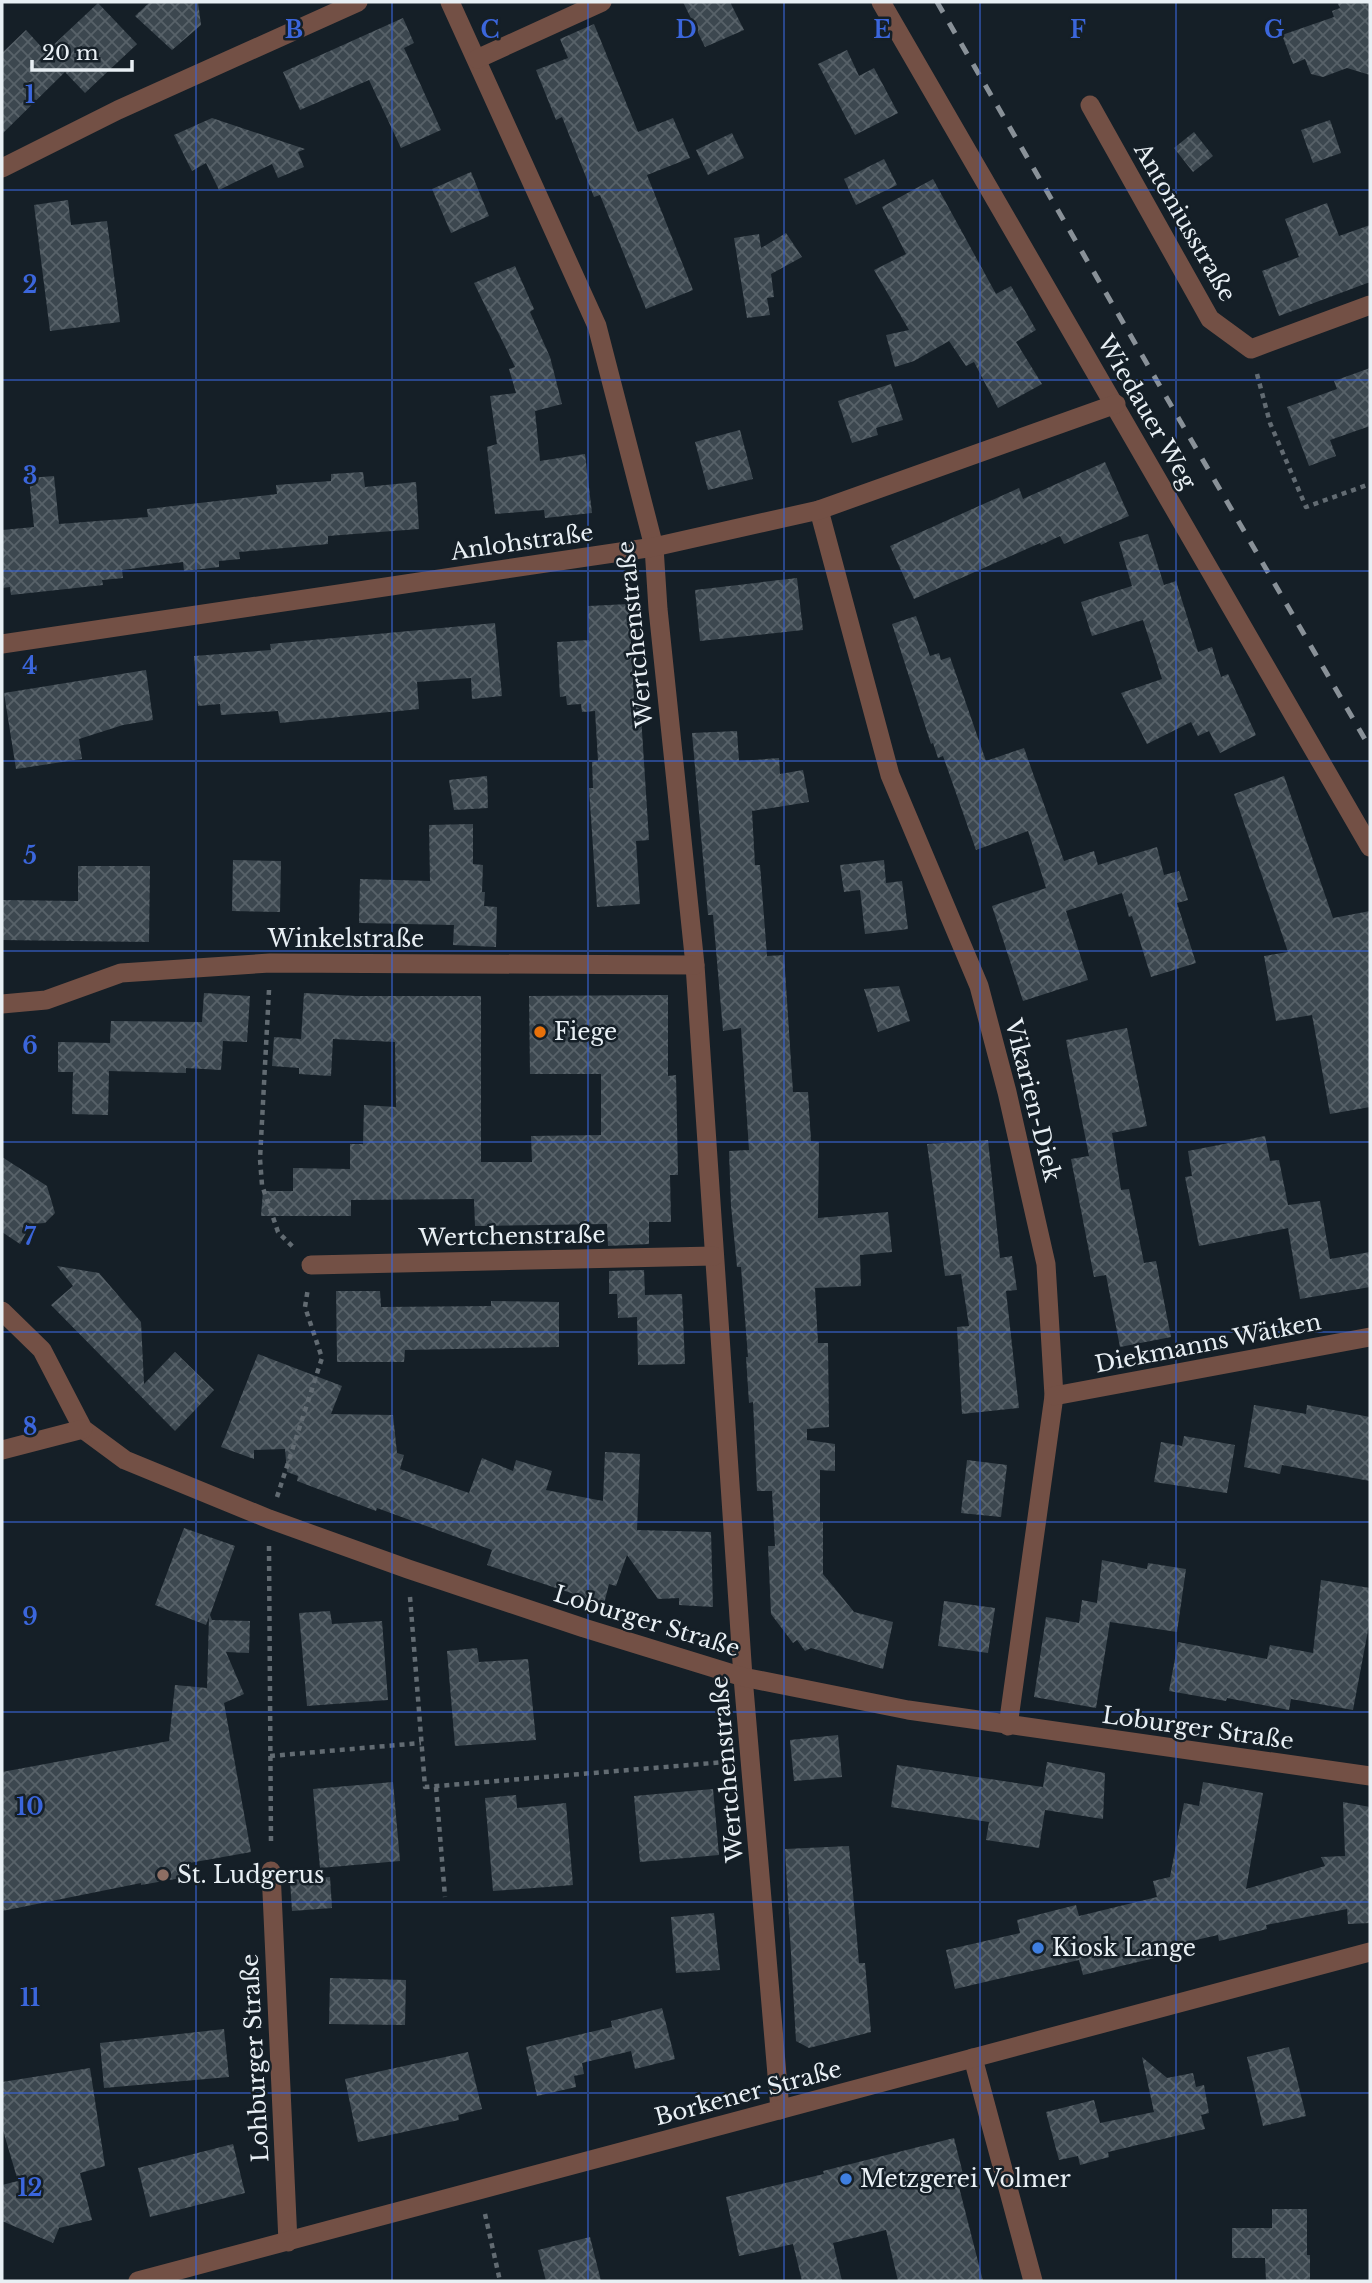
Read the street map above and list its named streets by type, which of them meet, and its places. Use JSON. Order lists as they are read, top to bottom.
{
  "streets": {
    "street": [
      "Antoniusstraße",
      "Wiedauer Weg",
      "Anlohstraße",
      "Wertchenstraße",
      "Winkelstraße",
      "Vikarien-Diek",
      "Diekmanns Wätken",
      "Loburger Straße",
      "Lohburger Straße",
      "Borkener Straße"
    ]
  },
  "crossings": [
    ["Wiedauer Weg", "Anlohstraße"],
    ["Anlohstraße", "Wertchenstraße"],
    ["Anlohstraße", "Vikarien-Diek"],
    ["Wertchenstraße", "Winkelstraße"],
    ["Wertchenstraße", "Loburger Straße"],
    ["Wertchenstraße", "Borkener Straße"],
    ["Vikarien-Diek", "Diekmanns Wätken"],
    ["Vikarien-Diek", "Loburger Straße"],
    ["Lohburger Straße", "Borkener Straße"]
  ],
  "places": [
    "Fiege",
    "St. Ludgerus",
    "Kiosk Lange",
    "Metzgerei Volmer"
  ],
  "scale_bar": "20 m",
  "grid": {
    "columns": [
      "B",
      "C",
      "D",
      "E",
      "F",
      "G"
    ],
    "rows": [
      "1",
      "2",
      "3",
      "4",
      "5",
      "6",
      "7",
      "8",
      "9",
      "10",
      "11",
      "12"
    ]
  }
}
